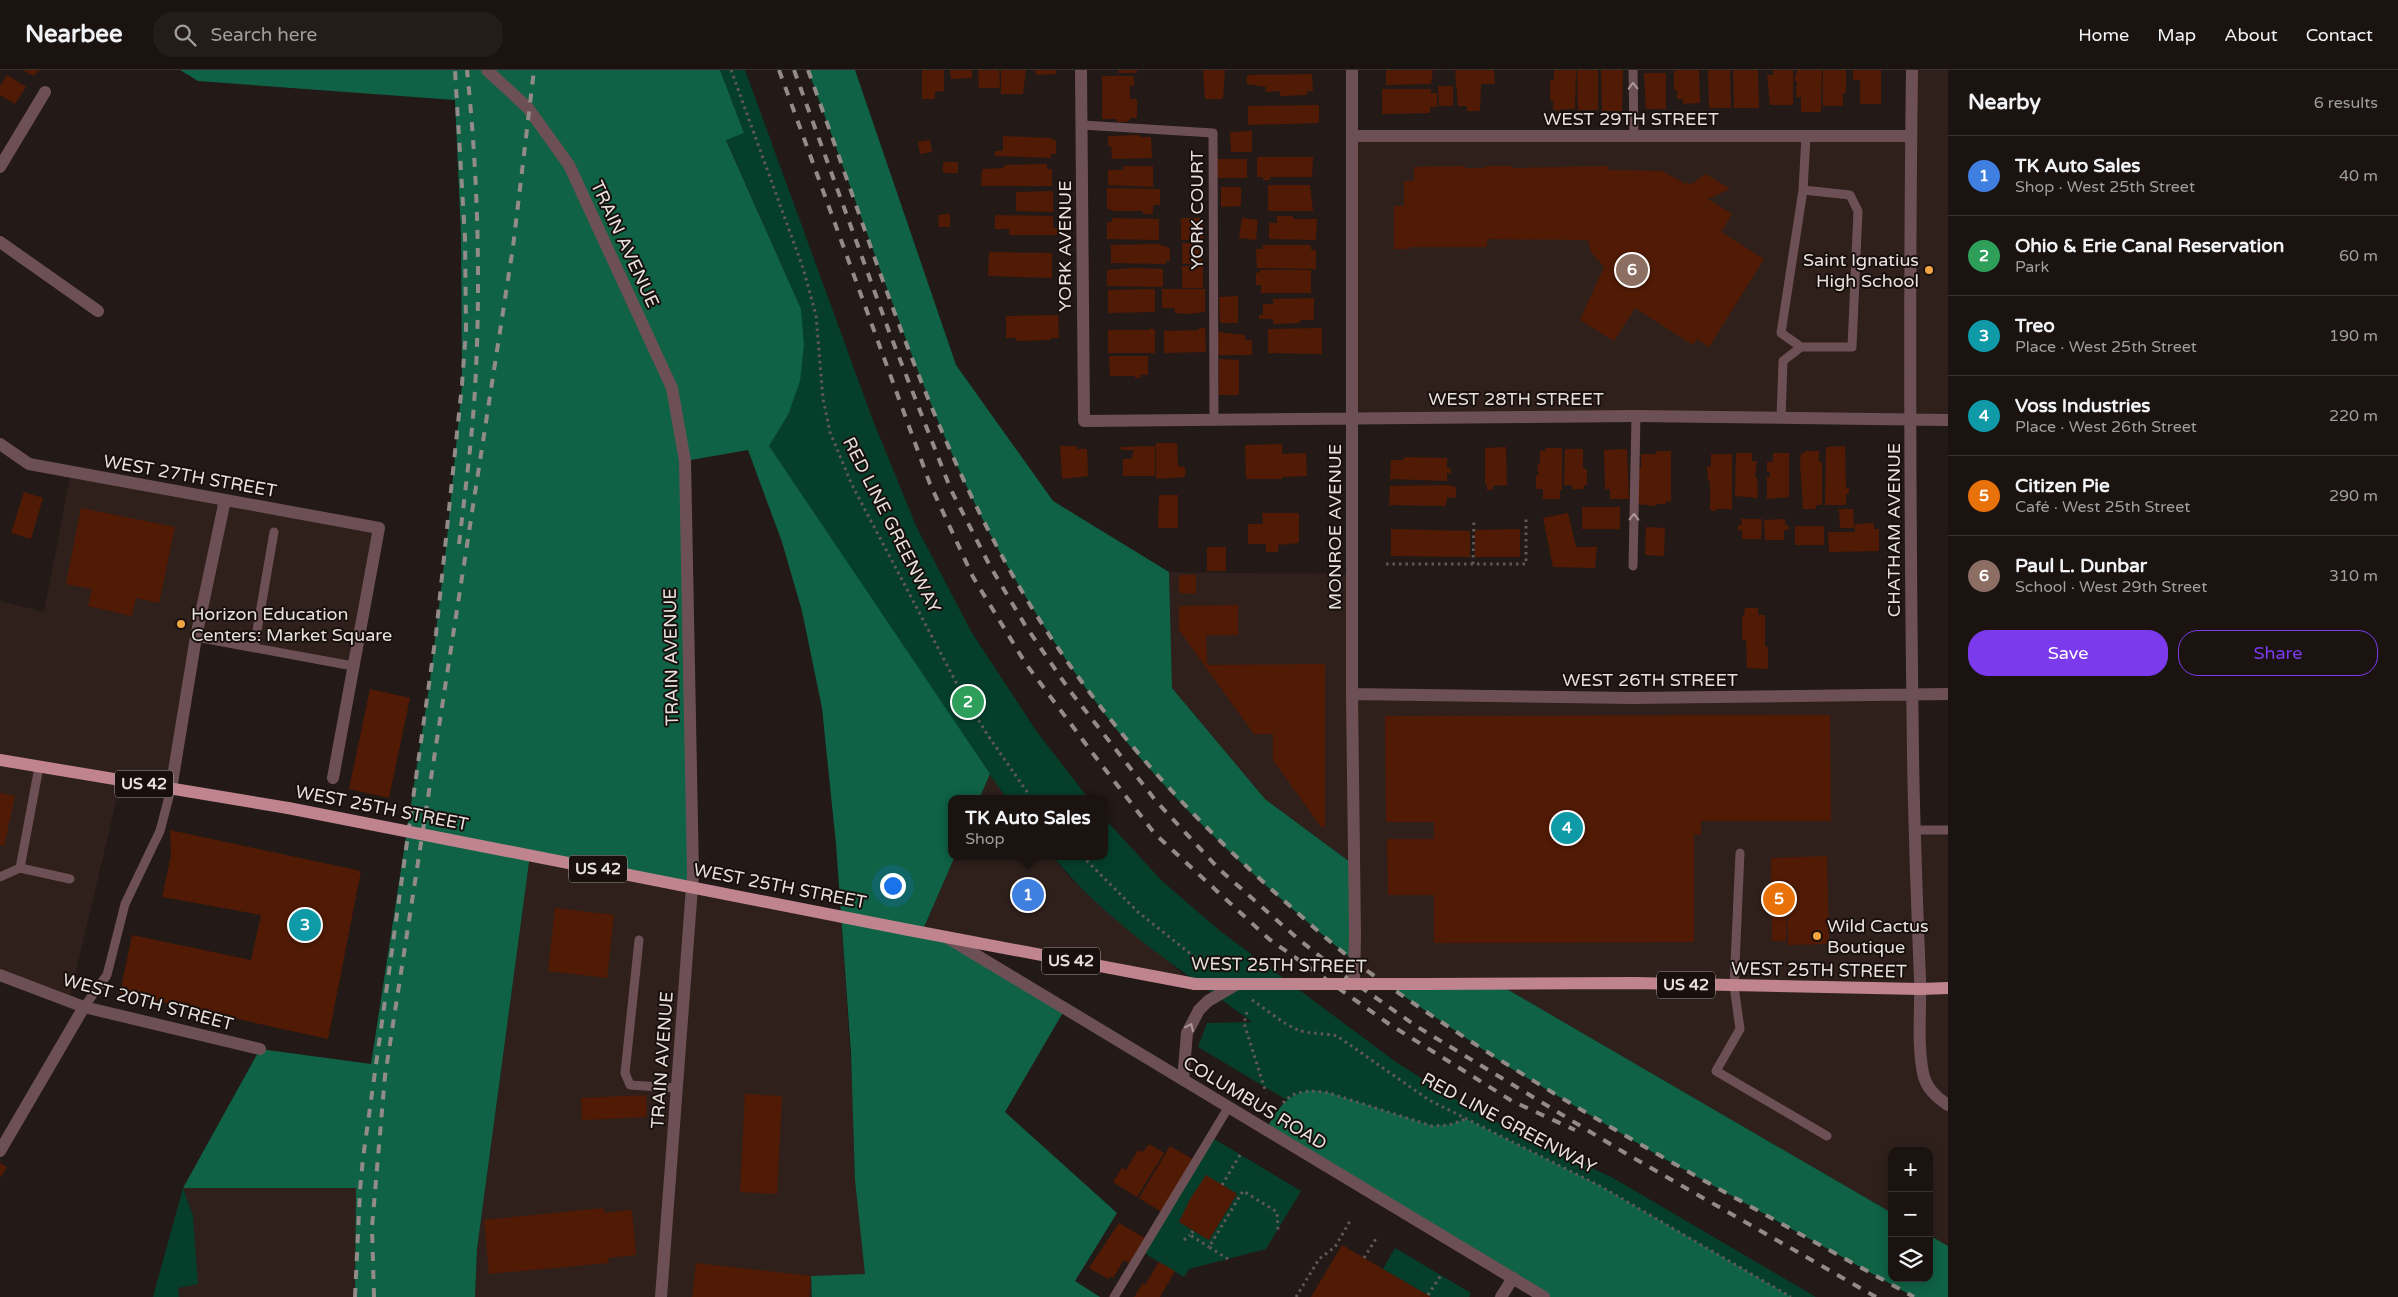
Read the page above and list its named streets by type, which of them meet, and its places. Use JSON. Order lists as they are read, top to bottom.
{
  "streets": {
    "main road": ["US 42", "WEST 25TH STREET"],
    "street": [
      "WEST 29TH STREET",
      "TRAIN AVENUE",
      "YORK AVENUE",
      "WEST 28TH STREET",
      "WEST 27TH STREET",
      "MONROE AVENUE",
      "CHATHAM AVENUE",
      "WEST 26TH STREET",
      "WEST 20TH STREET",
      "COLUMBUS ROAD"
    ],
    "lane": ["YORK COURT"],
    "path": ["RED LINE GREENWAY"]
  },
  "crossings": [
    ["WEST 29TH STREET", "MONROE AVENUE"],
    ["WEST 29TH STREET", "CHATHAM AVENUE"],
    ["YORK COURT", "YORK AVENUE"],
    ["YORK COURT", "WEST 28TH STREET"],
    ["YORK AVENUE", "WEST 28TH STREET"],
    ["WEST 28TH STREET", "MONROE AVENUE"],
    ["WEST 28TH STREET", "CHATHAM AVENUE"],
    ["MONROE AVENUE", "WEST 26TH STREET"],
    ["MONROE AVENUE", "WEST 25TH STREET"],
    ["CHATHAM AVENUE", "WEST 26TH STREET"],
    ["CHATHAM AVENUE", "WEST 25TH STREET"],
    ["WEST 25TH STREET", "COLUMBUS ROAD"]
  ],
  "places": ["Saint Ignatius High School", "Horizon Education Centers: Market Square", "Wild Cactus Boutique"],
  "page": {
    "header": "Nearbee",
    "search": "Search here",
    "nav": [
      "Home",
      "Map",
      "About",
      "Contact"
    ],
    "heading": ["Nearby", "6 results"],
    "list": [
      {
        "mark": "1",
        "name": "TK Auto Sales",
        "note": "Shop · West 25th Street",
        "value": "40 m"
      },
      {
        "mark": "2",
        "name": "Ohio & Erie Canal Reservation",
        "note": "Park",
        "value": "60 m"
      },
      {
        "mark": "3",
        "name": "Treo",
        "note": "Place · West 25th Street",
        "value": "190 m"
      },
      {
        "mark": "4",
        "name": "Voss Industries",
        "note": "Place · West 26th Street",
        "value": "220 m"
      },
      {
        "mark": "5",
        "name": "Citizen Pie",
        "note": "Café · West 25th Street",
        "value": "290 m"
      },
      {
        "mark": "6",
        "name": "Paul L. Dunbar",
        "note": "School · West 29th Street",
        "value": "310 m"
      }
    ],
    "pins": [
      "6",
      "2",
      "4",
      "1",
      "5",
      "3"
    ],
    "buttons": ["Save", "Share"],
    "popup": ["TK Auto Sales", "Shop"],
    "map_buttons": ["+", "−"]
  }
}
